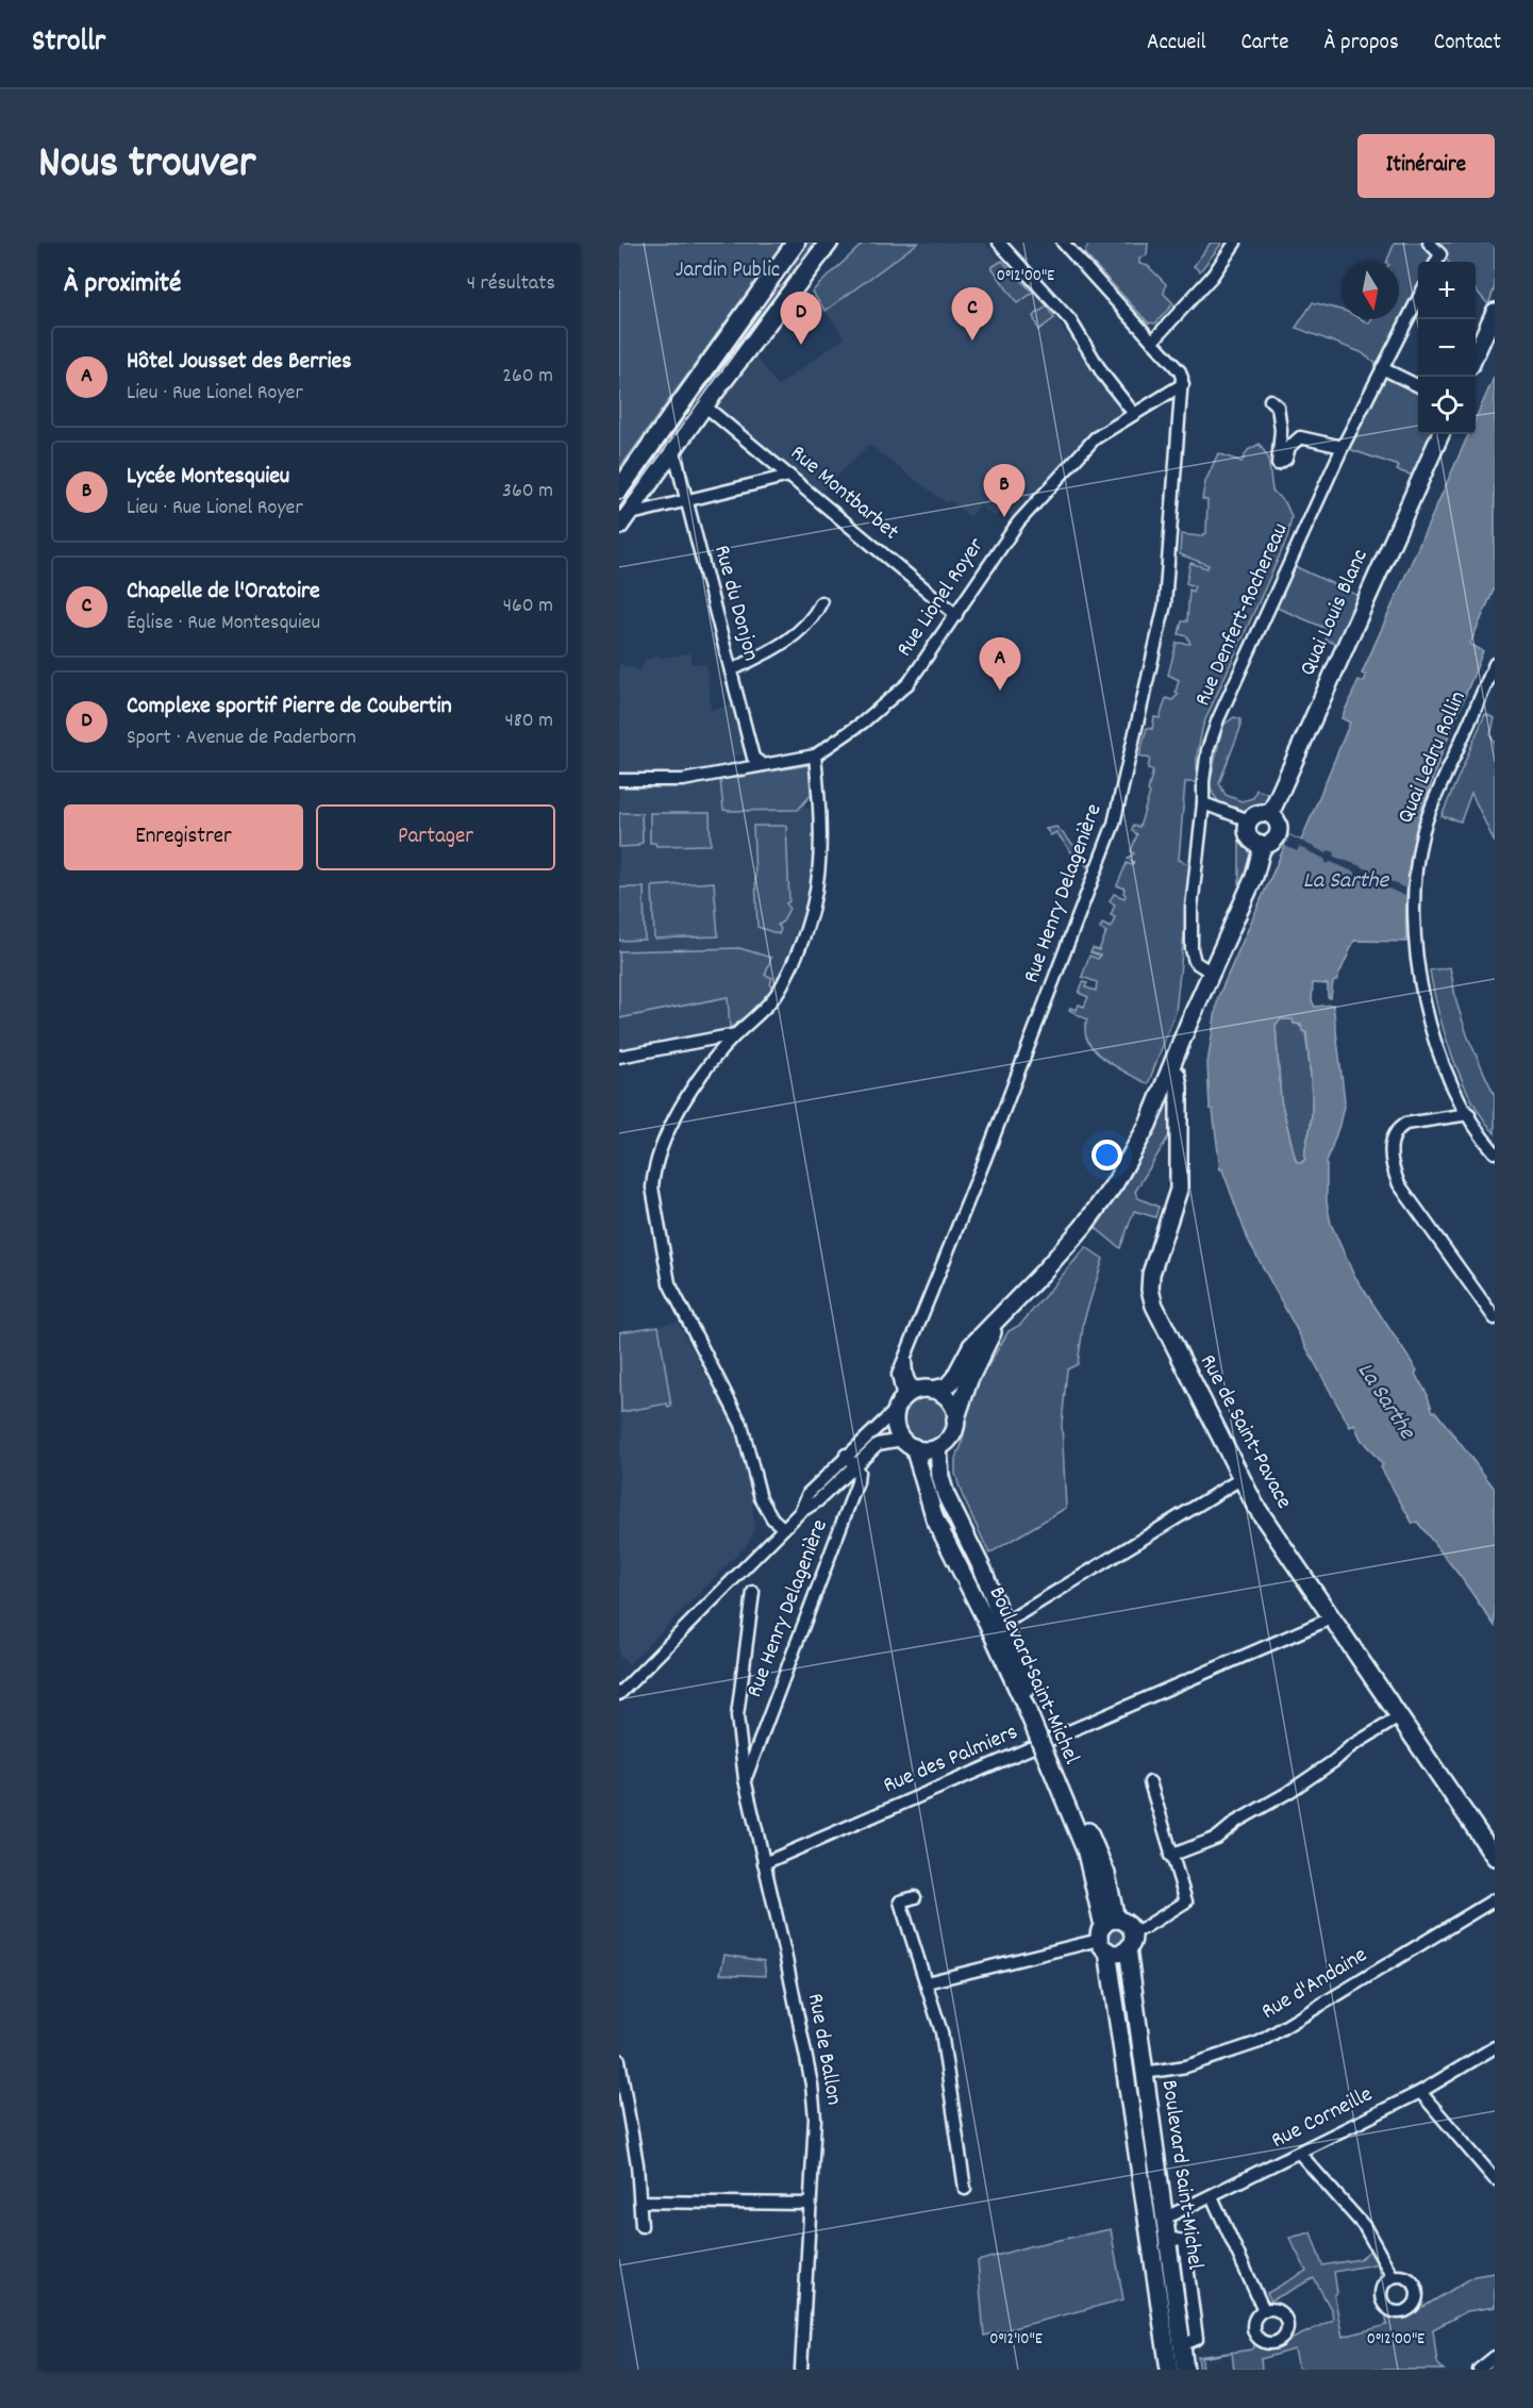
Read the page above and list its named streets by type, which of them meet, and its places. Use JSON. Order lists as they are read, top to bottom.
{
  "streets": {
    "main road": ["Quai Louis Blanc", "Rue de Saint-Pavace", "Boulevard Saint-Michel"],
    "street": [
      "Rue Montbarbet",
      "Rue Lionel Royer",
      "Rue du Donjon",
      "Rue Denfert-Rochereau",
      "Quai Ledru Rollin",
      "Rue Henry Delagenière",
      "Rue des Palmiers",
      "Rue d'Andaine",
      "Rue de Ballon",
      "Rue Corneille"
    ]
  },
  "crossings": [
    ["Rue Montbarbet", "Rue Lionel Royer"],
    ["Rue Lionel Royer", "Rue Henry Delagenière"],
    ["Quai Louis Blanc", "Rue Denfert-Rochereau"],
    ["Quai Louis Blanc", "Rue de Saint-Pavace"],
    ["Rue Henry Delagenière", "Boulevard Saint-Michel"],
    ["Rue Henry Delagenière", "Rue de Ballon"],
    ["Rue de Saint-Pavace", "Rue des Palmiers"],
    ["Boulevard Saint-Michel", "Rue d'Andaine"],
    ["Boulevard Saint-Michel", "Rue Corneille"],
    ["Rue des Palmiers", "Rue de Ballon"]
  ],
  "water": ["La Sarthe"],
  "parks": ["Jardin Public"],
  "north": "bottom",
  "page": {
    "header": "Strollr",
    "nav": [
      "Accueil",
      "Carte",
      "À propos",
      "Contact"
    ],
    "title": "Nous trouver",
    "buttons": [
      "Itinéraire",
      ["Enregistrer", "Partager"]
    ],
    "heading": ["À proximité", "4 résultats"],
    "map_buttons": ["+", "−"],
    "pins": [
      "C",
      "D",
      "B",
      "A"
    ],
    "list": [
      {
        "mark": "A",
        "name": "Hôtel Jousset des Berries",
        "note": "Lieu · Rue Lionel Royer",
        "value": "260 m"
      },
      {
        "mark": "B",
        "name": "Lycée Montesquieu",
        "note": "Lieu · Rue Lionel Royer",
        "value": "360 m"
      },
      {
        "mark": "C",
        "name": "Chapelle de l'Oratoire",
        "note": "Église · Rue Montesquieu",
        "value": "460 m"
      },
      {
        "mark": "D",
        "name": "Complexe sportif Pierre de Coubertin",
        "note": "Sport · Avenue de Paderborn",
        "value": "480 m"
      }
    ]
  },
  "coordinates": ["0°12'00\"E", "0°12'10\"E"]
}
